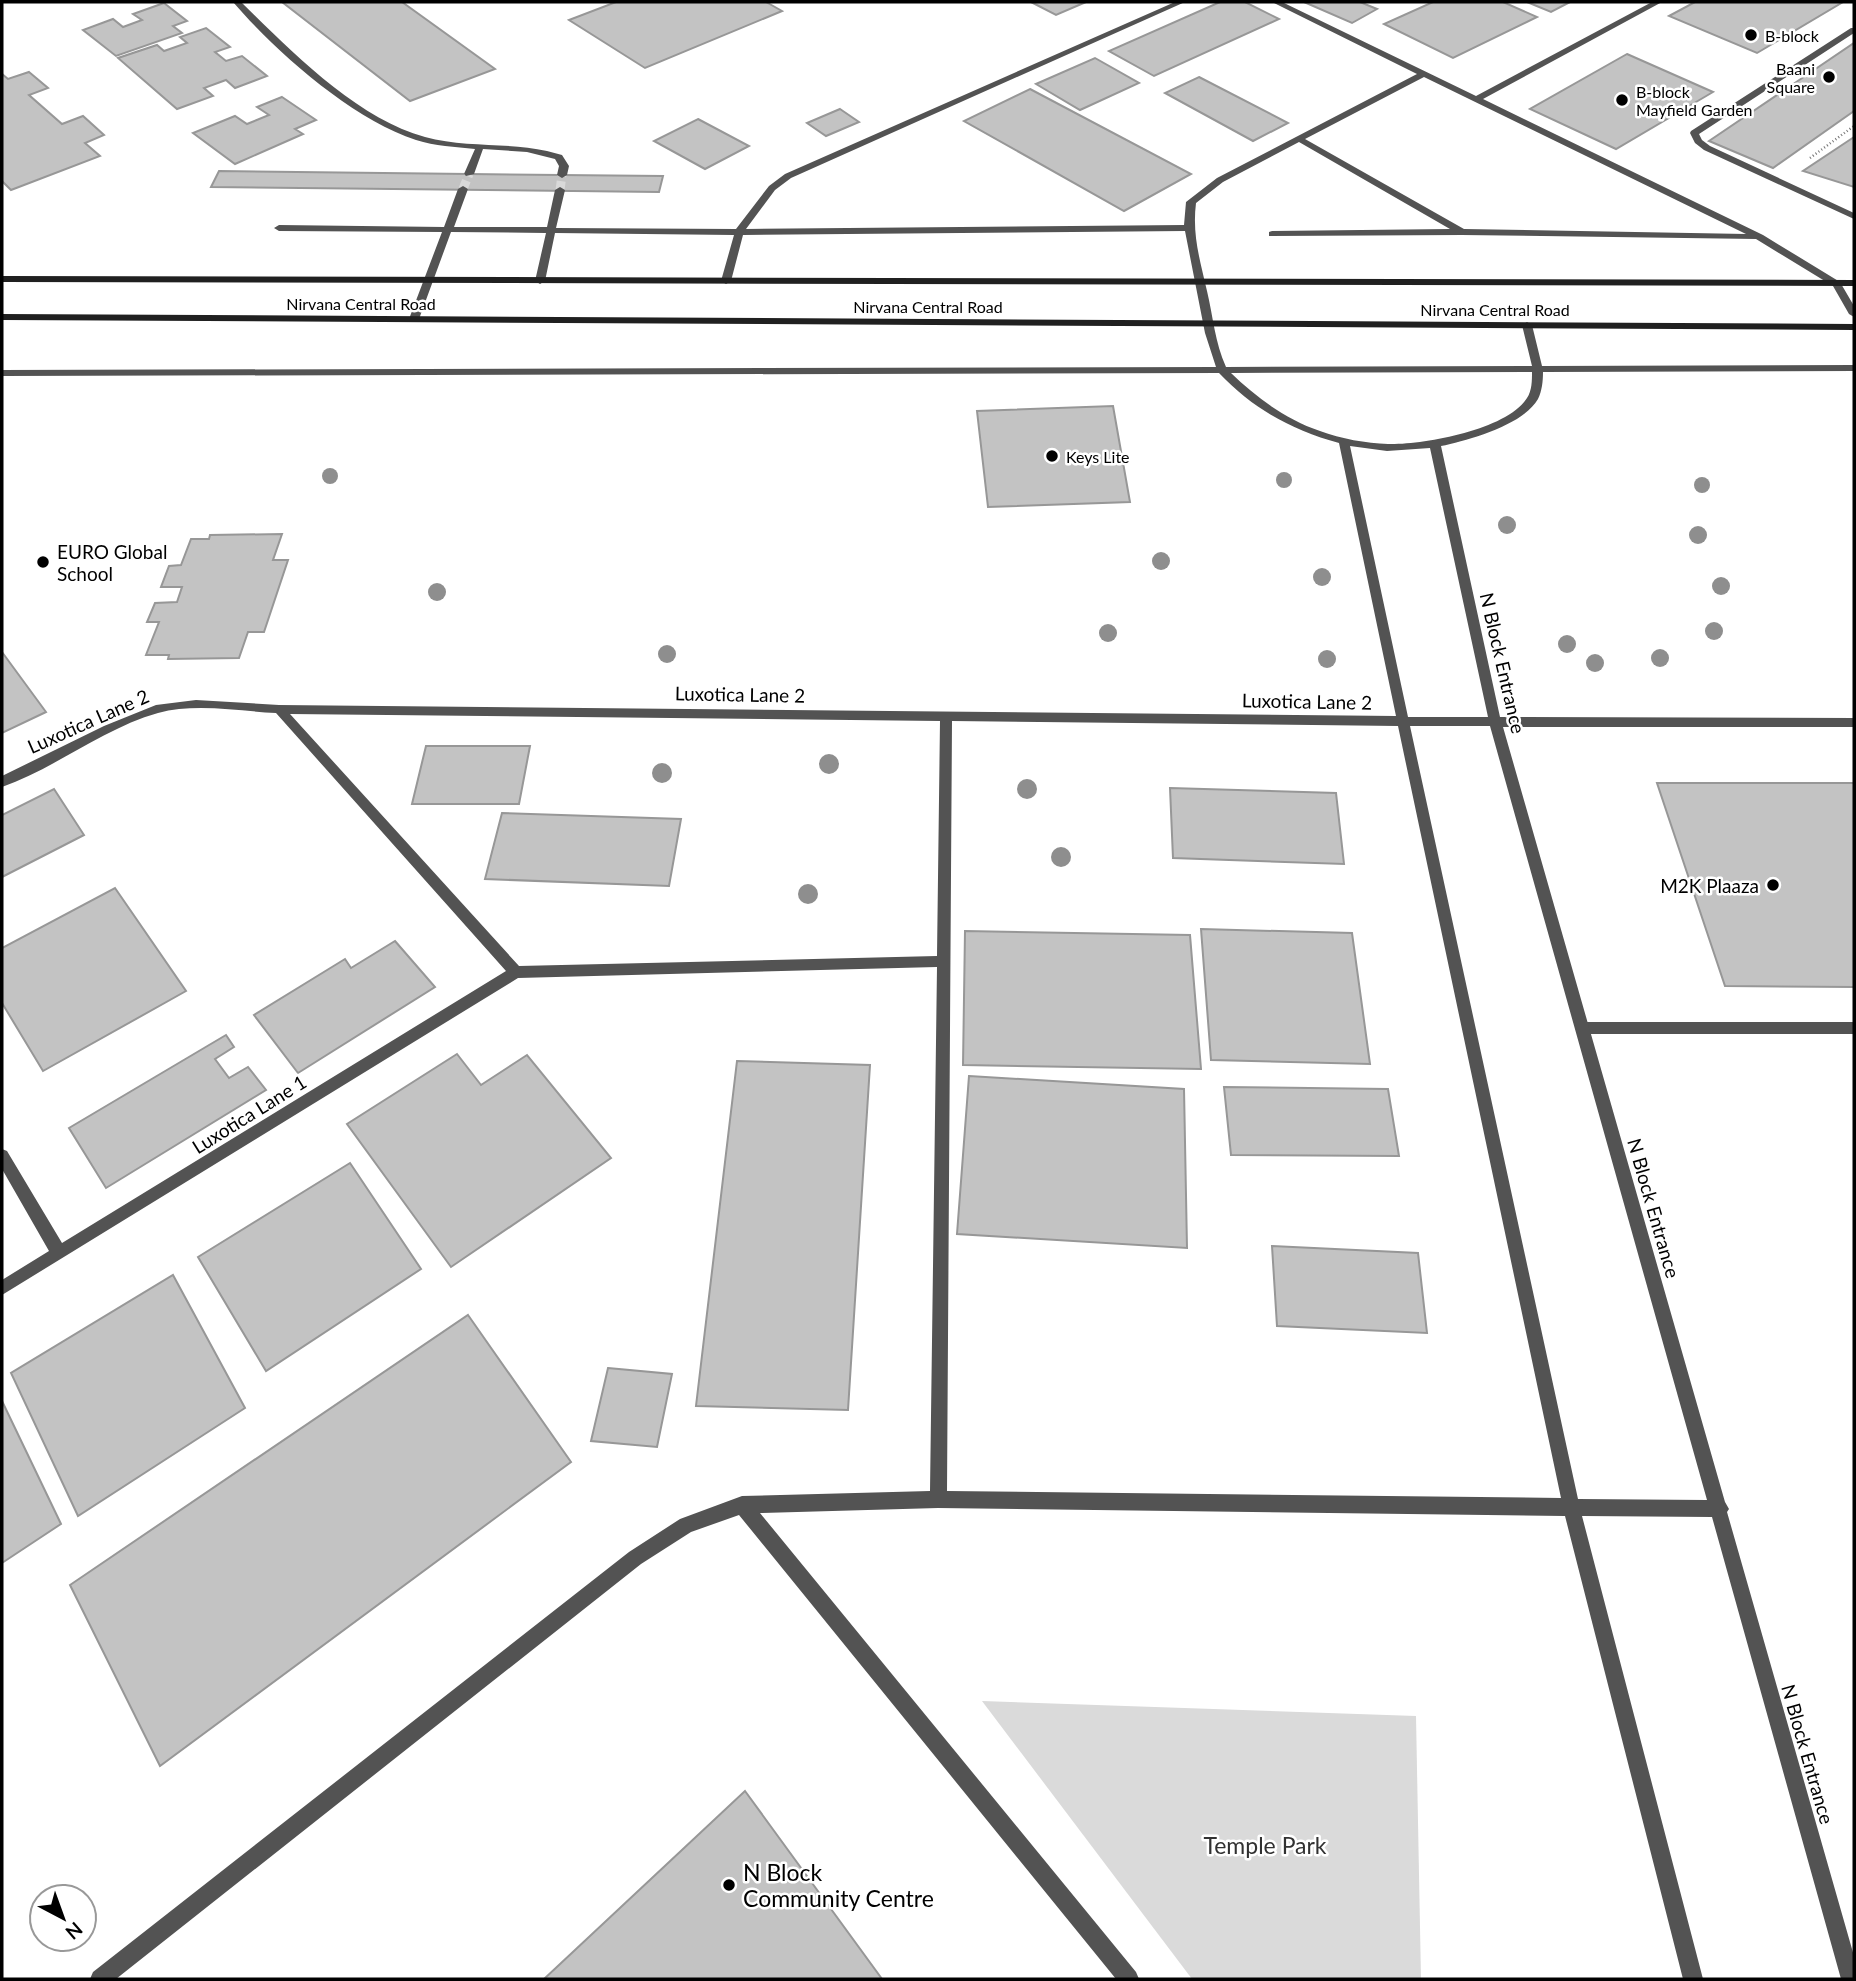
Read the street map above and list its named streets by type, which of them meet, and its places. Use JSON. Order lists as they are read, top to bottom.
{
  "streets": {
    "main road": ["Nirvana Central Road"],
    "street": ["N Block Entrance", "Luxotica Lane 2", "Luxotica Lane 1"]
  },
  "crossings": [
    ["N Block Entrance", "Luxotica Lane 2"]
  ],
  "parks": ["Temple Park"],
  "places": [
    "B-block",
    "Baani Square",
    "B-block Mayfield Garden",
    "Keys Lite",
    "EURO Global School",
    "M2K Plaaza",
    "N Block Community Centre"
  ],
  "north": "bottom right"
}
